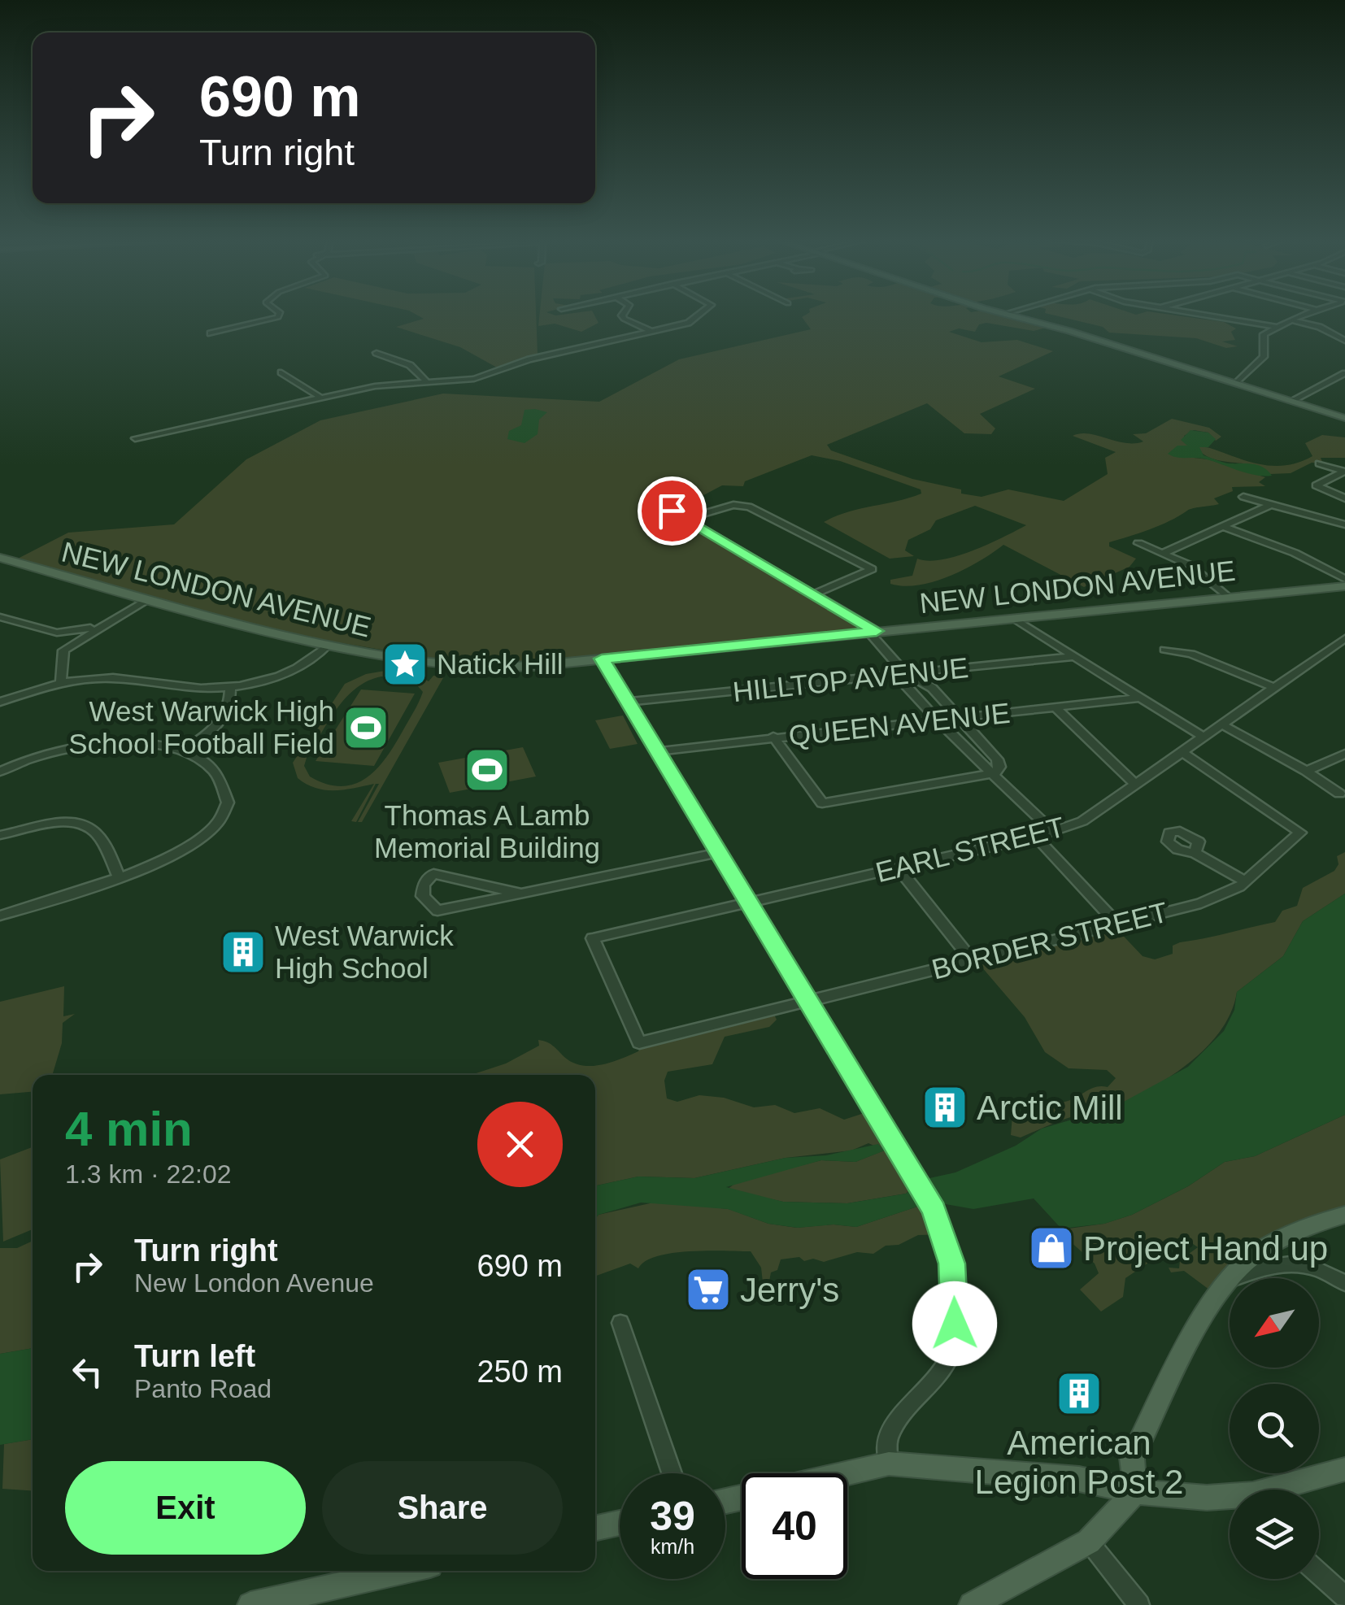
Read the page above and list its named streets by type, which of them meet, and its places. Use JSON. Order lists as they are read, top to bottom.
{
  "streets": {
    "main road": ["NEW LONDON AVENUE"],
    "street": [
      "HILLTOP AVENUE",
      "QUEEN AVENUE",
      "EARL STREET",
      "BORDER STREET"
    ]
  },
  "crossings": [
    ["EARL STREET", "BORDER STREET"]
  ],
  "places": {
    "place": ["Natick Hill"],
    "sports": ["West Warwick High School Football Field", "Thomas A Lamb Memorial Building"],
    "building": ["West Warwick High School", "Arctic Mill", "American Legion Post 2"],
    "shop": ["Project Hand up"],
    "supermarket": ["Jerry's"]
  },
  "north": "bottom left",
  "page": {
    "turn": ["690 m", "Turn right"],
    "heading": ["4 min", "1.3 km · 22:02"],
    "list": [
      {
        "name": "Turn right",
        "note": "New London Avenue",
        "value": "690 m"
      },
      {
        "name": "Turn left",
        "note": "Panto Road",
        "value": "250 m"
      }
    ],
    "buttons": ["Exit", "Share"],
    "speed": "39 km/h",
    "limit": "40"
  }
}
